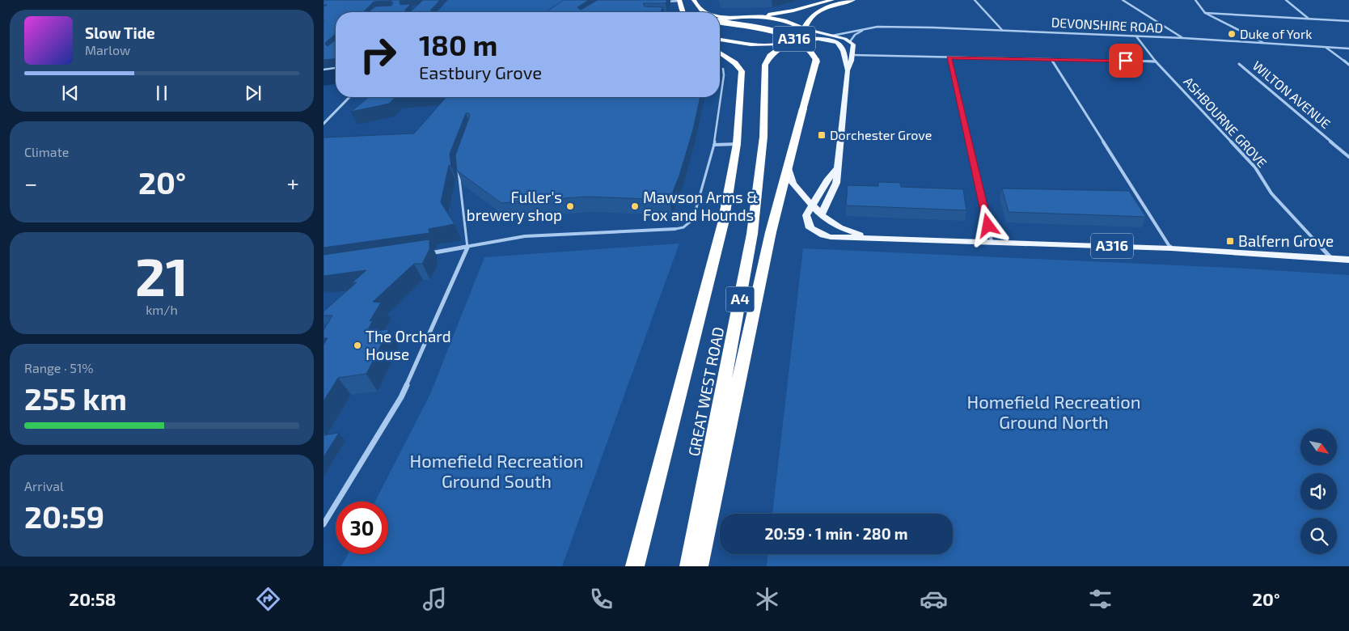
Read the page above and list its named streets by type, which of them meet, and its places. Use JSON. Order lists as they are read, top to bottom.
{
  "streets": {
    "highway": ["A316", "A4", "GREAT WEST ROAD"],
    "street": ["DEVONSHIRE ROAD", "WILTON AVENUE", "ASHBOURNE GROVE"]
  },
  "crossings": [
    ["DEVONSHIRE ROAD", "A316"],
    ["DEVONSHIRE ROAD", "ASHBOURNE GROVE"],
    ["A316", "ASHBOURNE GROVE"],
    ["A316", "A4"],
    ["A316", "GREAT WEST ROAD"]
  ],
  "parks": ["Homefield Recreation Ground North", "Homefield Recreation Ground South"],
  "places": {
    "other": [
      "Duke of York",
      "Fuller's brewery shop",
      "Mawson Arms & Fox and Hounds",
      "The Orchard House"
    ],
    "transit": ["Dorchester Grove", "Balfern Grove"]
  },
  "north": "bottom right",
  "page": {
    "turn": ["180 m", "Eastbury Grove"],
    "song": ["Slow Tide", "Marlow"],
    "tile": [
      "Climate",
      ["21", "km/h"],
      ["Range · 51%", "255 km"],
      ["Arrival", "20:59"]
    ],
    "heat": ["−", "20°", "+"],
    "limit": "30",
    "trip": "20:59 · 1 min · 280 m",
    "tabs": ["20:58", "20°"]
  }
}
